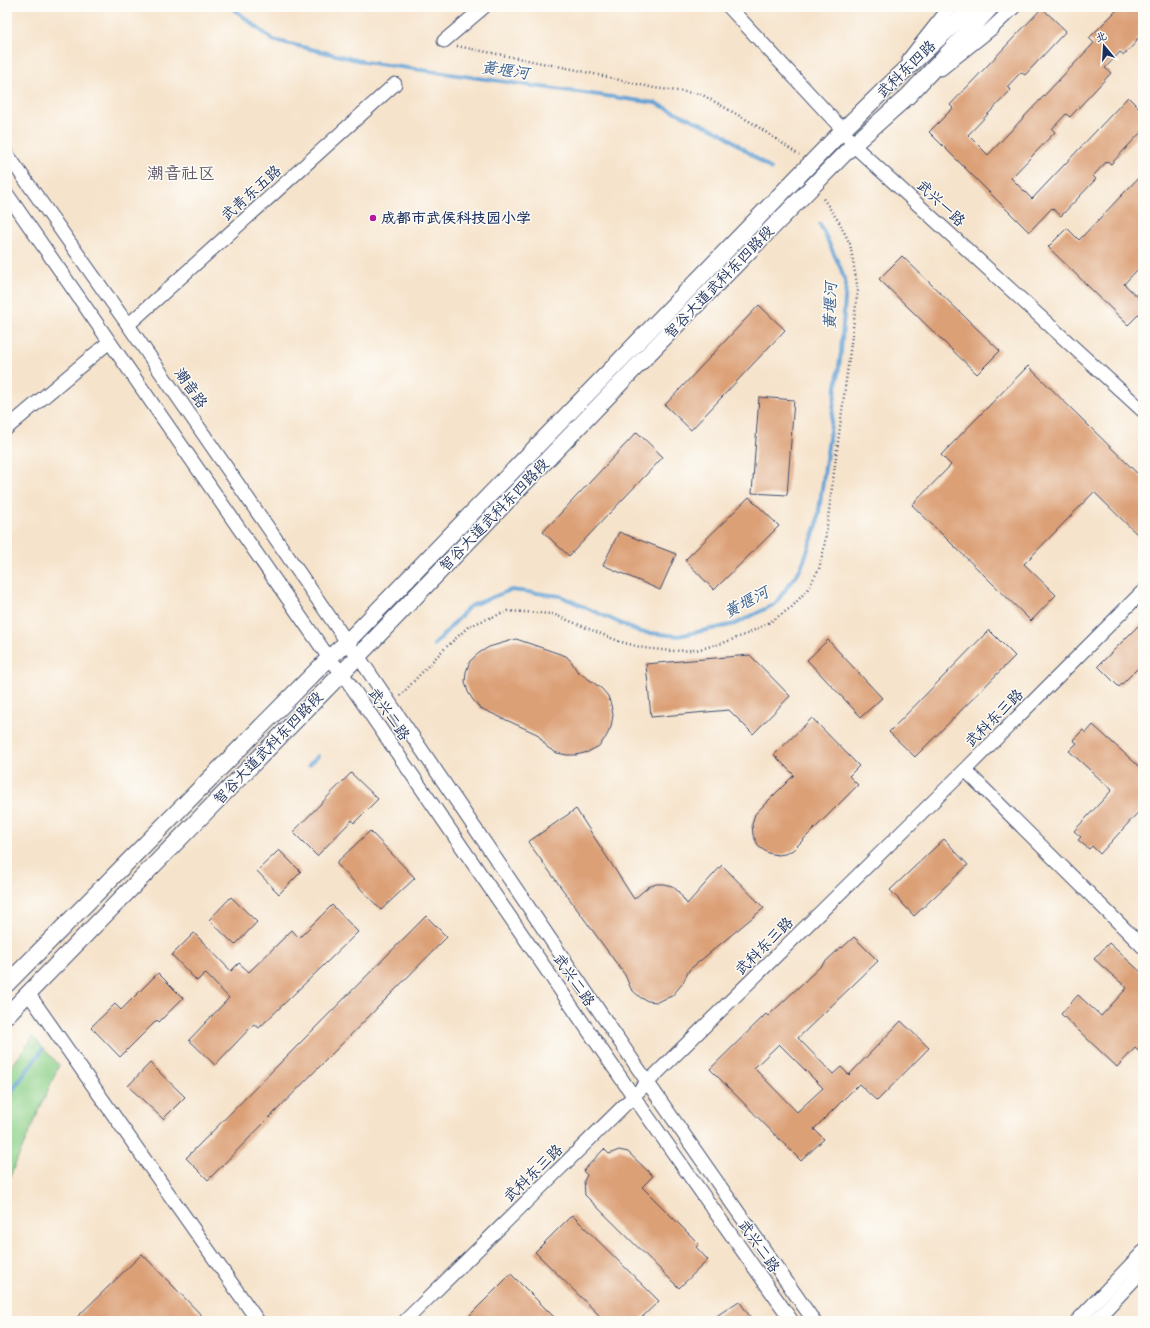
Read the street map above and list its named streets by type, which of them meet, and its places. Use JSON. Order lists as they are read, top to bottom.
{
  "streets": {
    "main road": ["武科东四路", "智谷大道武科东四路段"],
    "street": [
      "武青东五路",
      "武兴一路",
      "潮音路",
      "武兴二路",
      "武科东三路"
    ]
  },
  "crossings": [
    ["武科东四路", "武兴一路"],
    ["武科东四路", "智谷大道武科东四路段"],
    ["武青东五路", "潮音路"],
    ["武兴一路", "智谷大道武科东四路段"],
    ["智谷大道武科东四路段", "潮音路"],
    ["智谷大道武科东四路段", "武兴二路"],
    ["潮音路", "武科东三路"],
    ["武兴二路", "武科东三路"]
  ],
  "districts": ["潮音社区"],
  "water": ["黄堰河"],
  "places": ["成都市武侯科技园小学"],
  "north": "top"
}
